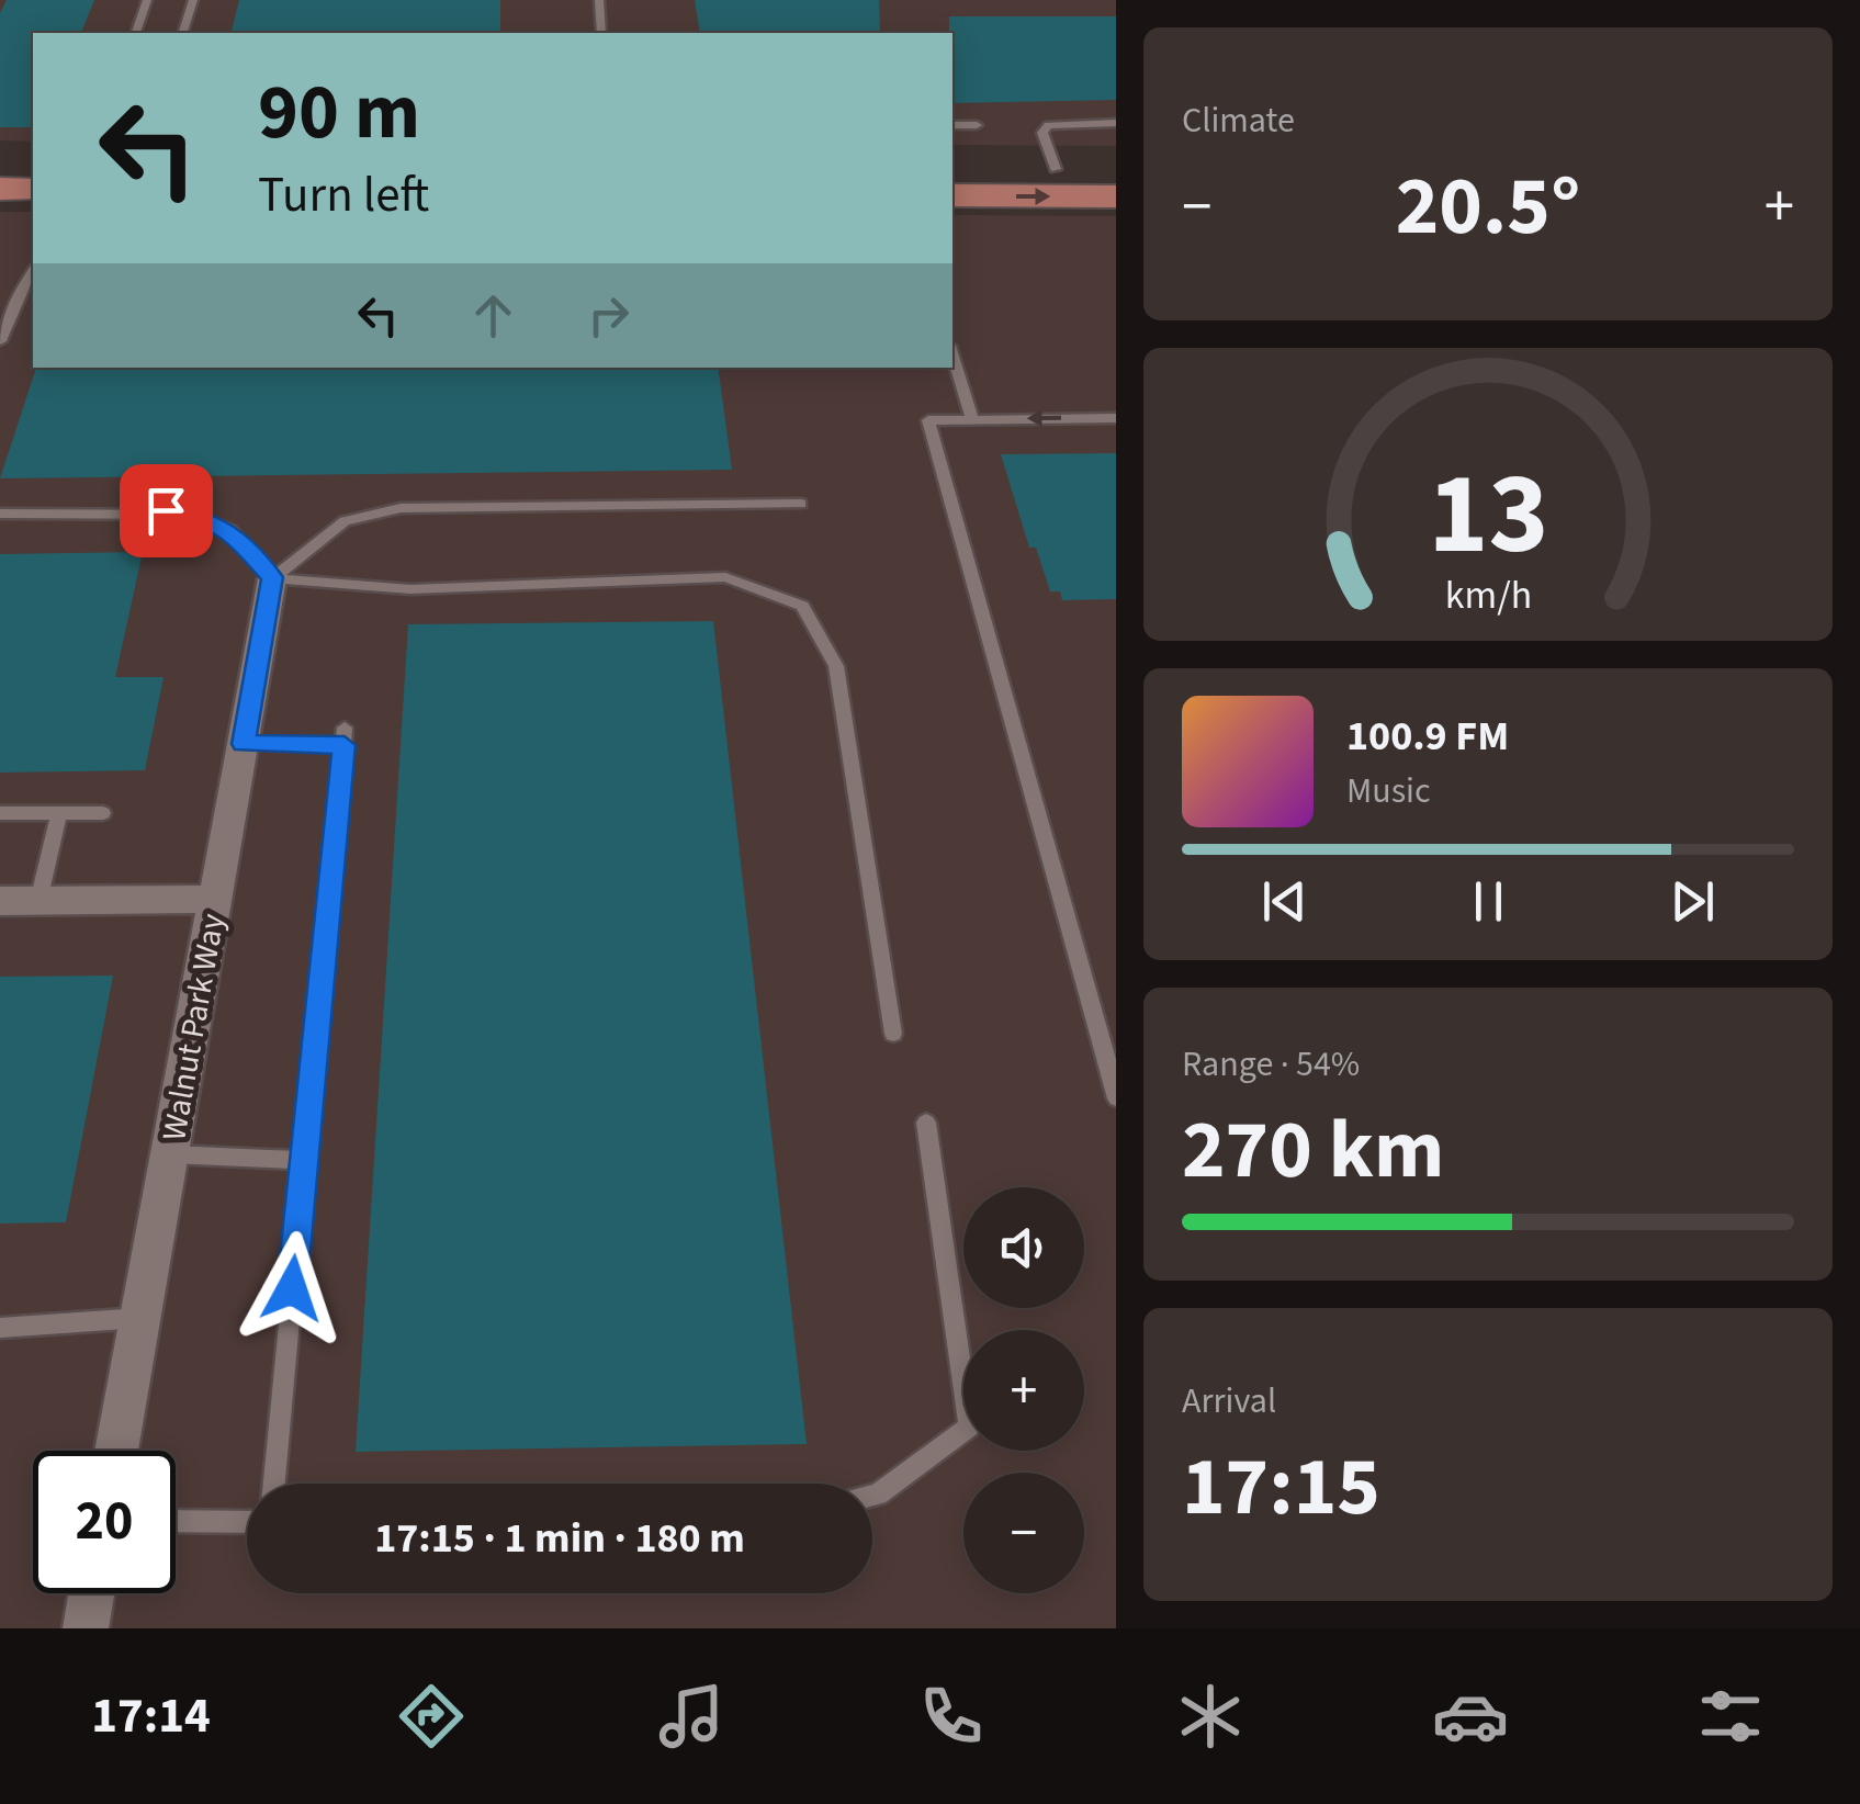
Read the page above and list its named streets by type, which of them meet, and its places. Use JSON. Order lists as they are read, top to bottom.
{
  "streets": {
    "street": ["Walnut Park Way"]
  },
  "page": {
    "tile": [
      "Climate",
      ["Range · 54%", "270 km"],
      ["Arrival", "17:15"]
    ],
    "turn": ["90 m", "Turn left"],
    "heat": ["−", "20.5°", "+"],
    "song": ["100.9 FM", "Music"],
    "map_buttons": ["+", "−"],
    "limit": "20",
    "trip": "17:15 · 1 min · 180 m",
    "tabs": "17:14",
    "gauge": ["13", "km/h"]
  }
}
